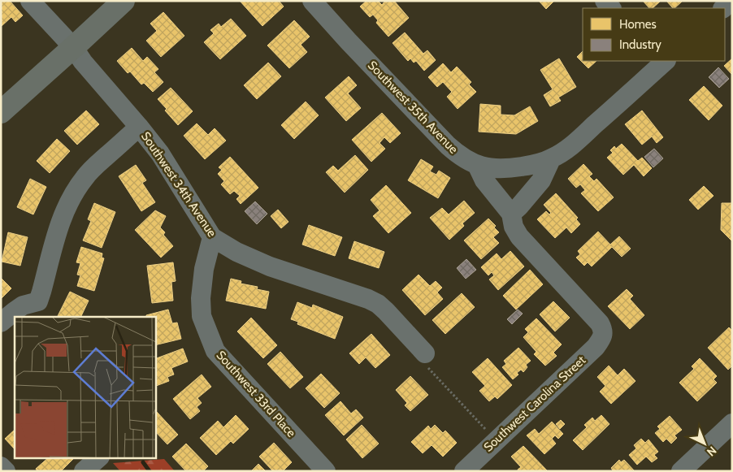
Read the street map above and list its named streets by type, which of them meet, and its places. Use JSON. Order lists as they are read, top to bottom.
{
  "streets": {
    "street": [
      "Southwest 35th Avenue",
      "Southwest 34th Avenue",
      "Southwest 33rd Place",
      "Southwest Carolina Street"
    ]
  },
  "crossings": [
    ["Southwest 34th Avenue", "Southwest 33rd Place"]
  ],
  "legend": ["Homes", "Industry"],
  "north": "bottom right"
}
